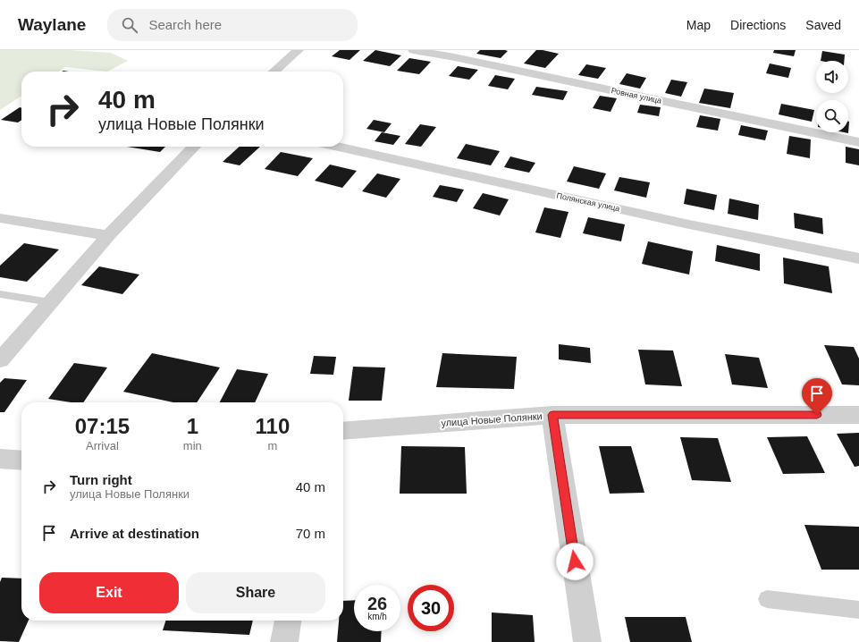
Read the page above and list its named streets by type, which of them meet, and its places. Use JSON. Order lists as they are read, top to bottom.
{
  "streets": {
    "street": ["Ровная улица", "Полянская улица", "улица Новые Полянки"]
  },
  "page": {
    "header": "Waylane",
    "search": "Search here",
    "nav": ["Map", "Directions", "Saved"],
    "turn": ["40 m", "улица Новые Полянки"],
    "eta": [
      "07:15",
      "Arrival",
      "1",
      "min",
      "110",
      "m"
    ],
    "list": [
      {
        "name": "Turn right",
        "note": "улица Новые Полянки",
        "value": "40 m"
      },
      {
        "name": "Arrive at destination",
        "value": "70 m"
      }
    ],
    "buttons": ["Exit", "Share"],
    "speed": "26 km/h",
    "limit": "30"
  }
}
